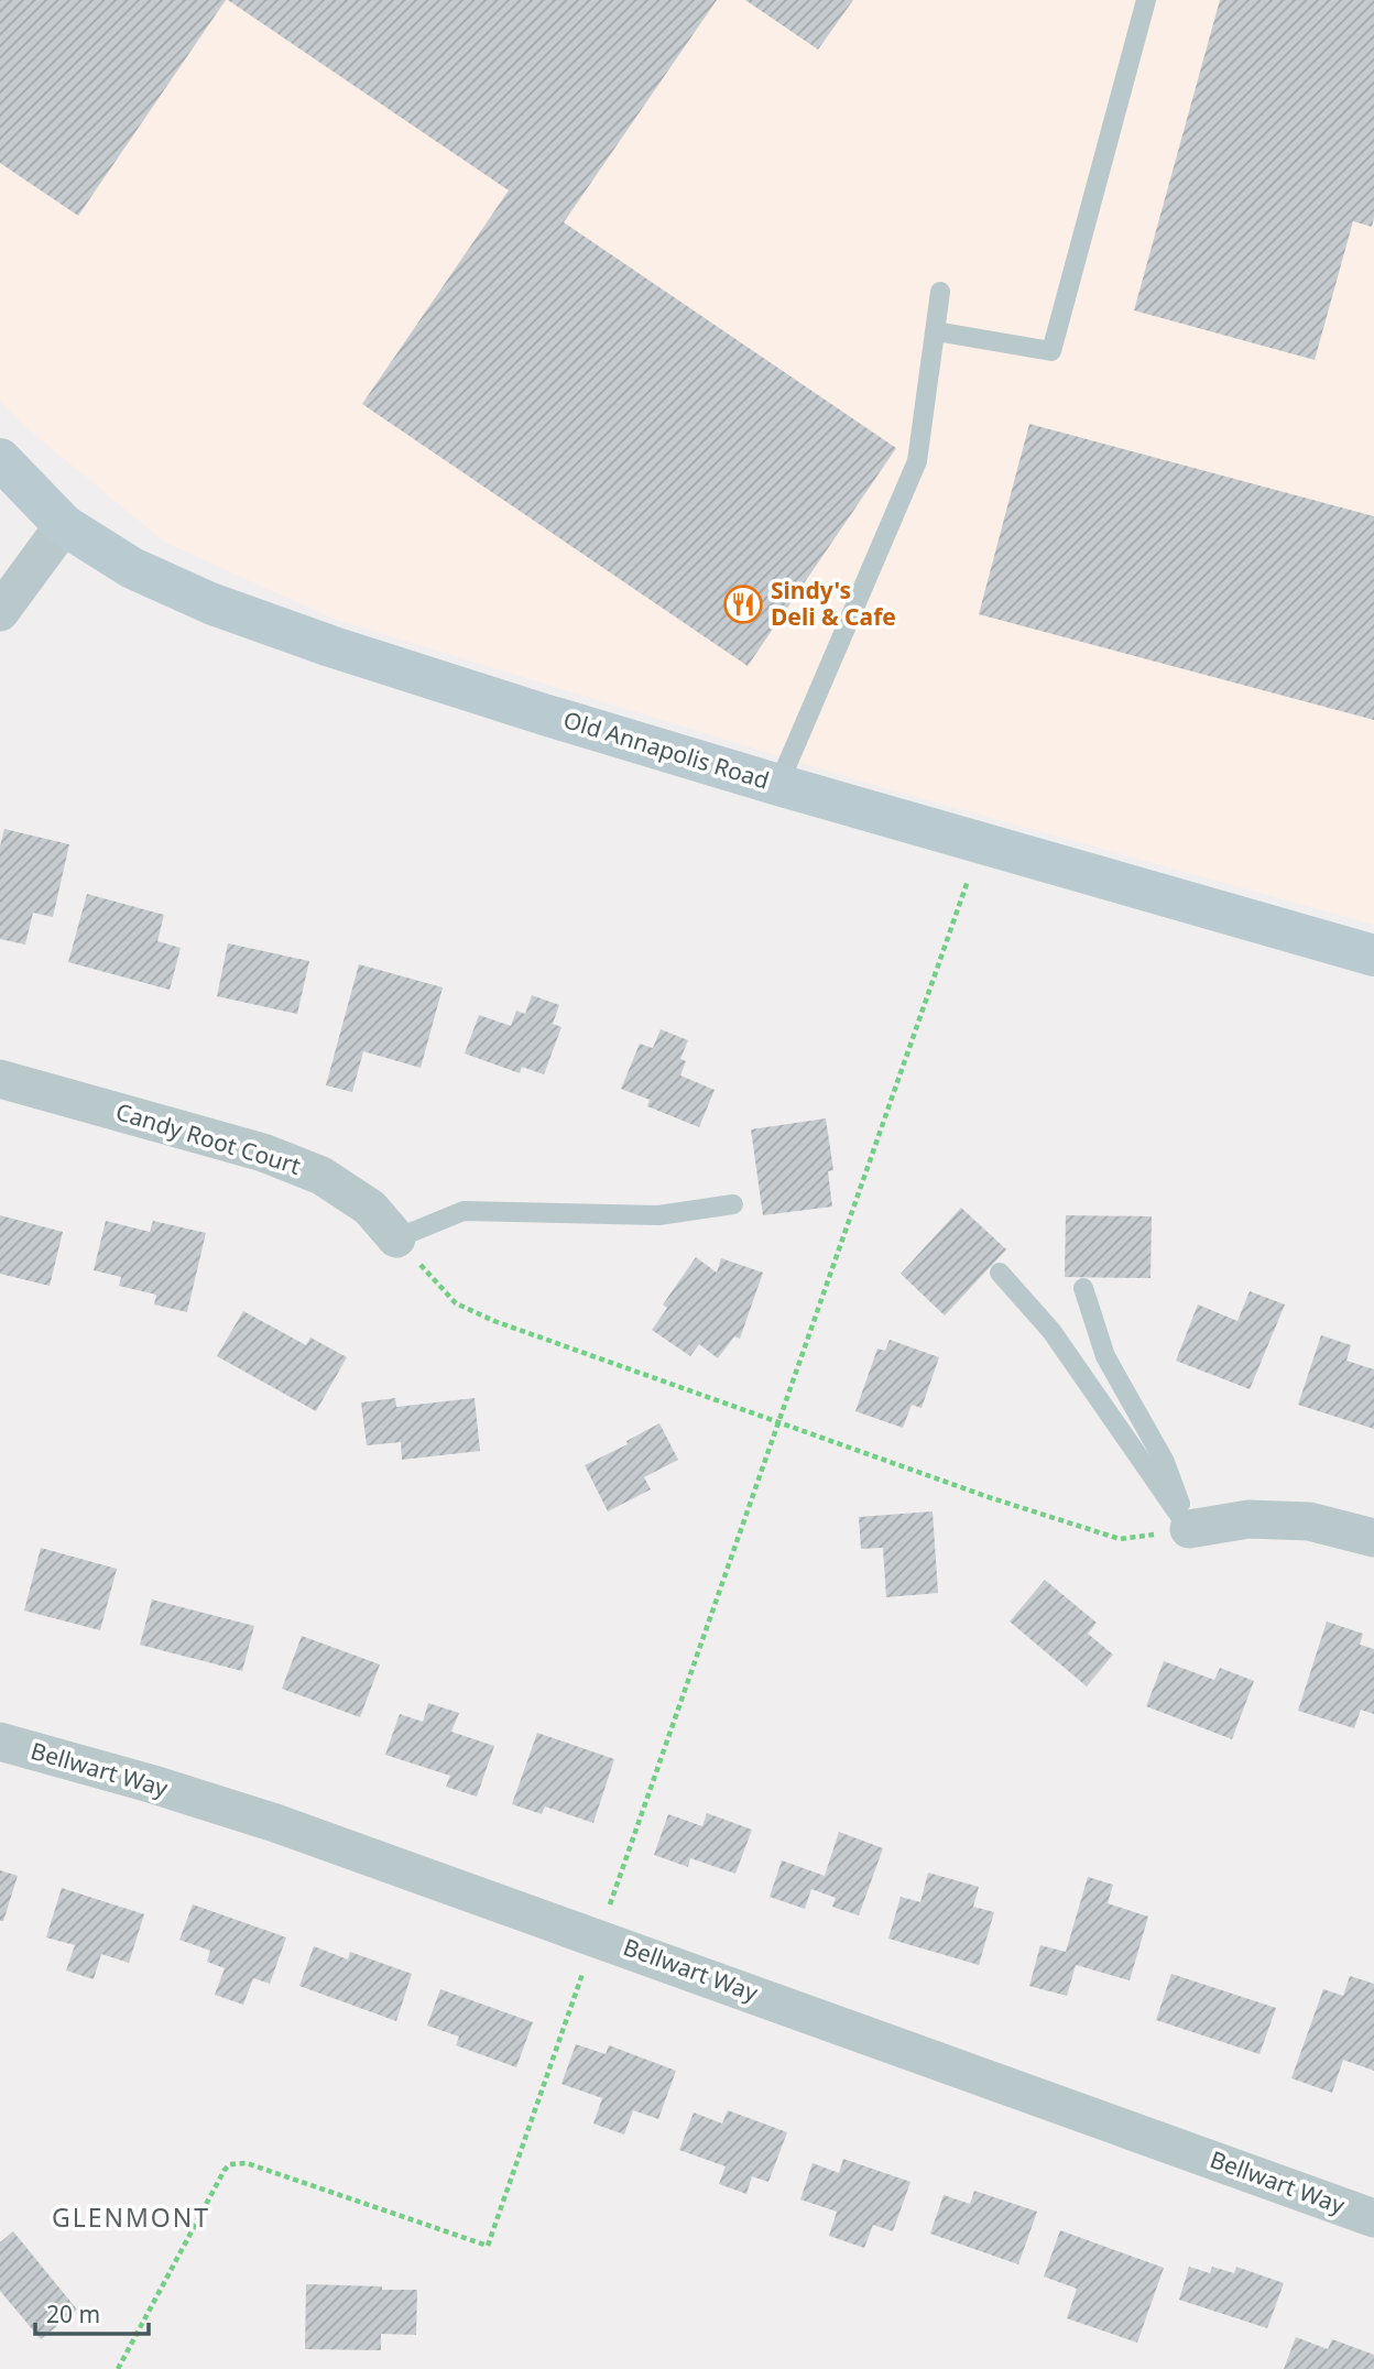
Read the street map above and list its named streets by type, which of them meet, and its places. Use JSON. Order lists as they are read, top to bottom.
{
  "streets": {
    "main road": ["Old Annapolis Road"],
    "street": ["Candy Root Court", "Bellwart Way"]
  },
  "districts": ["GLENMONT"],
  "places": {
    "restaurant": ["Sindy's Deli & Cafe"]
  },
  "scale_bar": "20 m"
}
